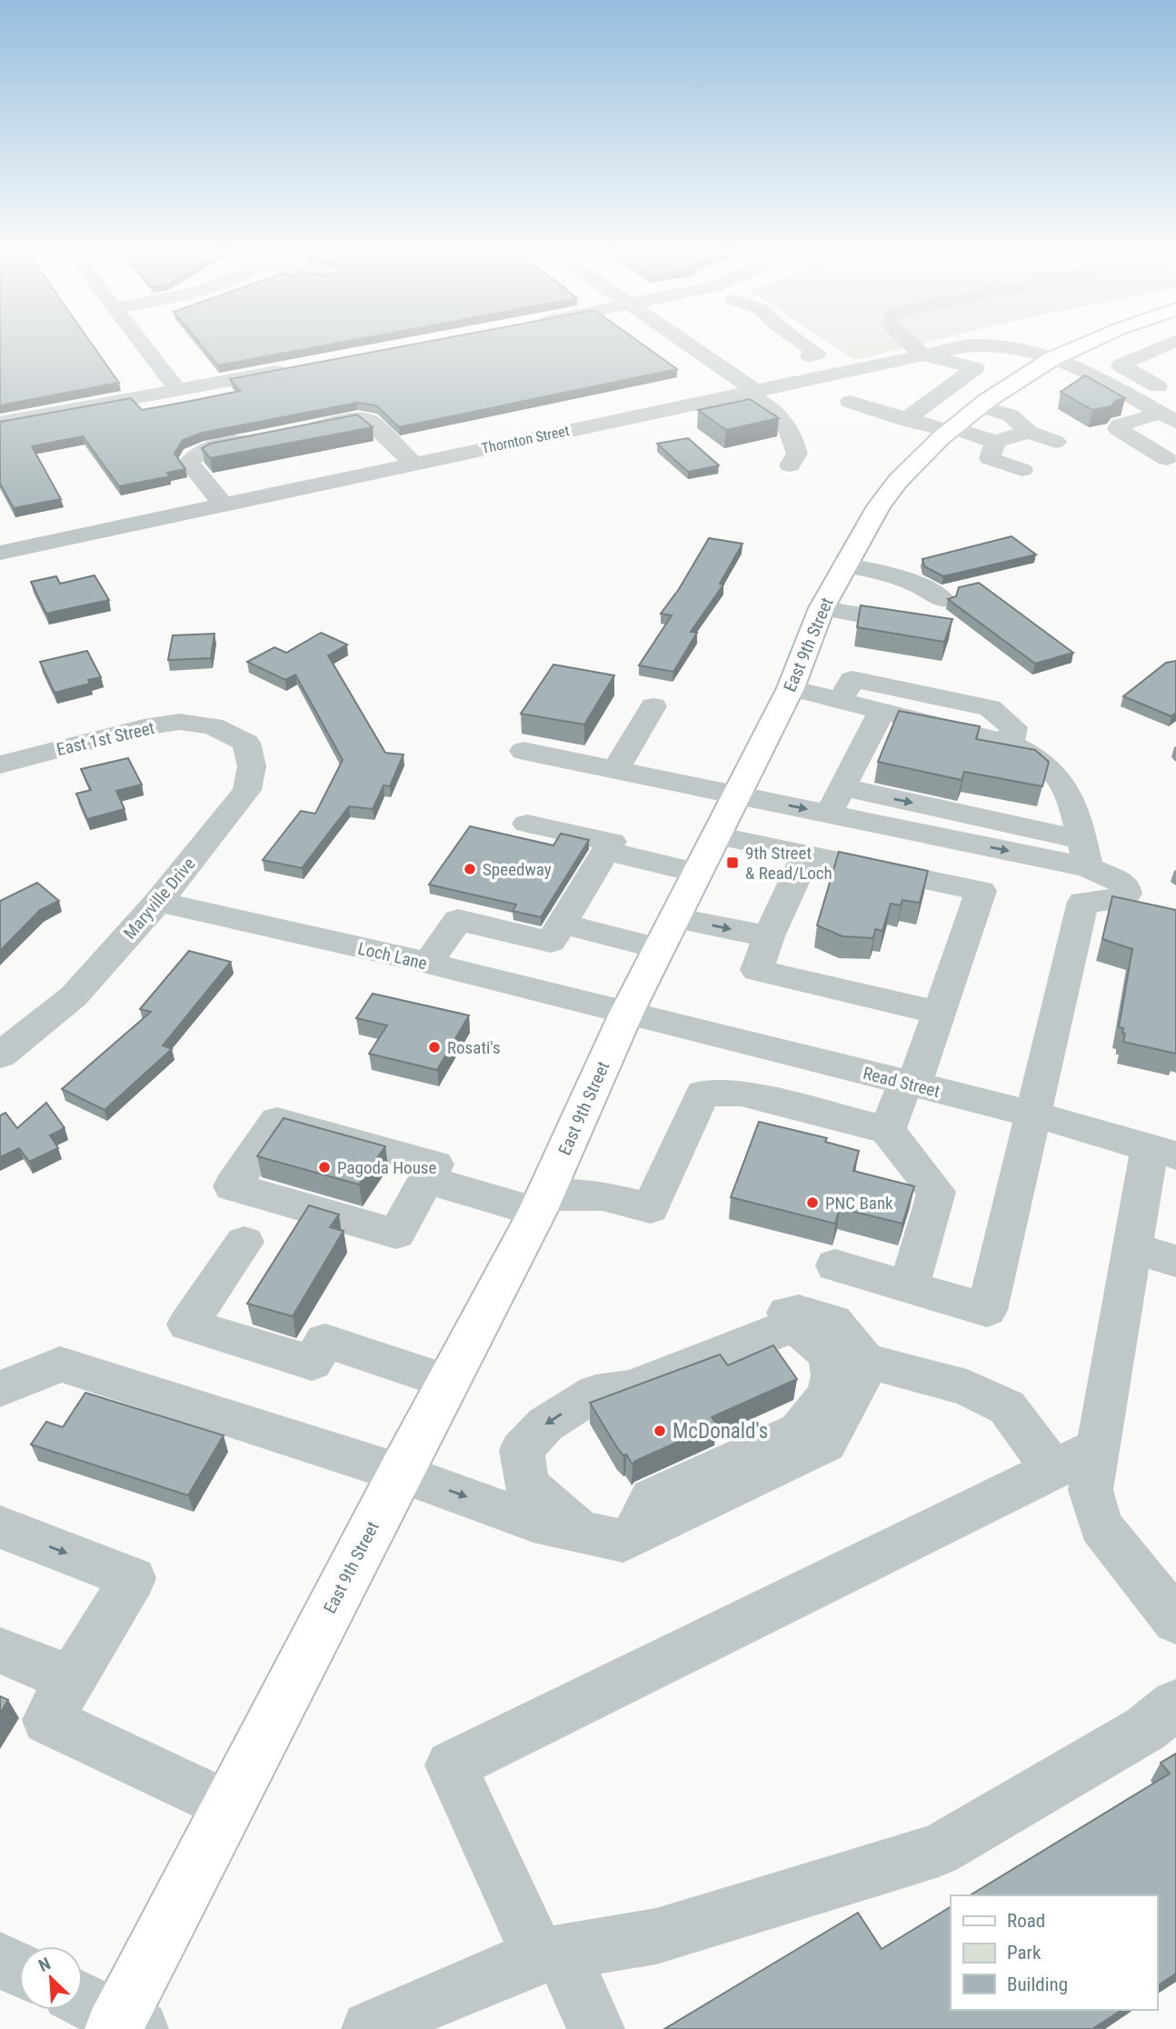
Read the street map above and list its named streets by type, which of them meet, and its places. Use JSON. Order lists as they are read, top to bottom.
{
  "streets": {
    "main road": ["East 9th Street"],
    "street": [
      "Thornton Street",
      "East 1st Street",
      "Maryville Drive",
      "Loch Lane",
      "Read Street"
    ]
  },
  "crossings": [
    ["Thornton Street", "East 9th Street"],
    ["East 9th Street", "Loch Lane"],
    ["East 9th Street", "Read Street"],
    ["East 1st Street", "Maryville Drive"],
    ["Maryville Drive", "Loch Lane"],
    ["Loch Lane", "Read Street"]
  ],
  "places": {
    "transit": ["9th Street & Read/Loch"],
    "other": [
      "Speedway",
      "Rosati's",
      "Pagoda House",
      "PNC Bank",
      "McDonald's"
    ]
  },
  "legend": ["Road", "Park", "Building"],
  "north": "top left"
}
